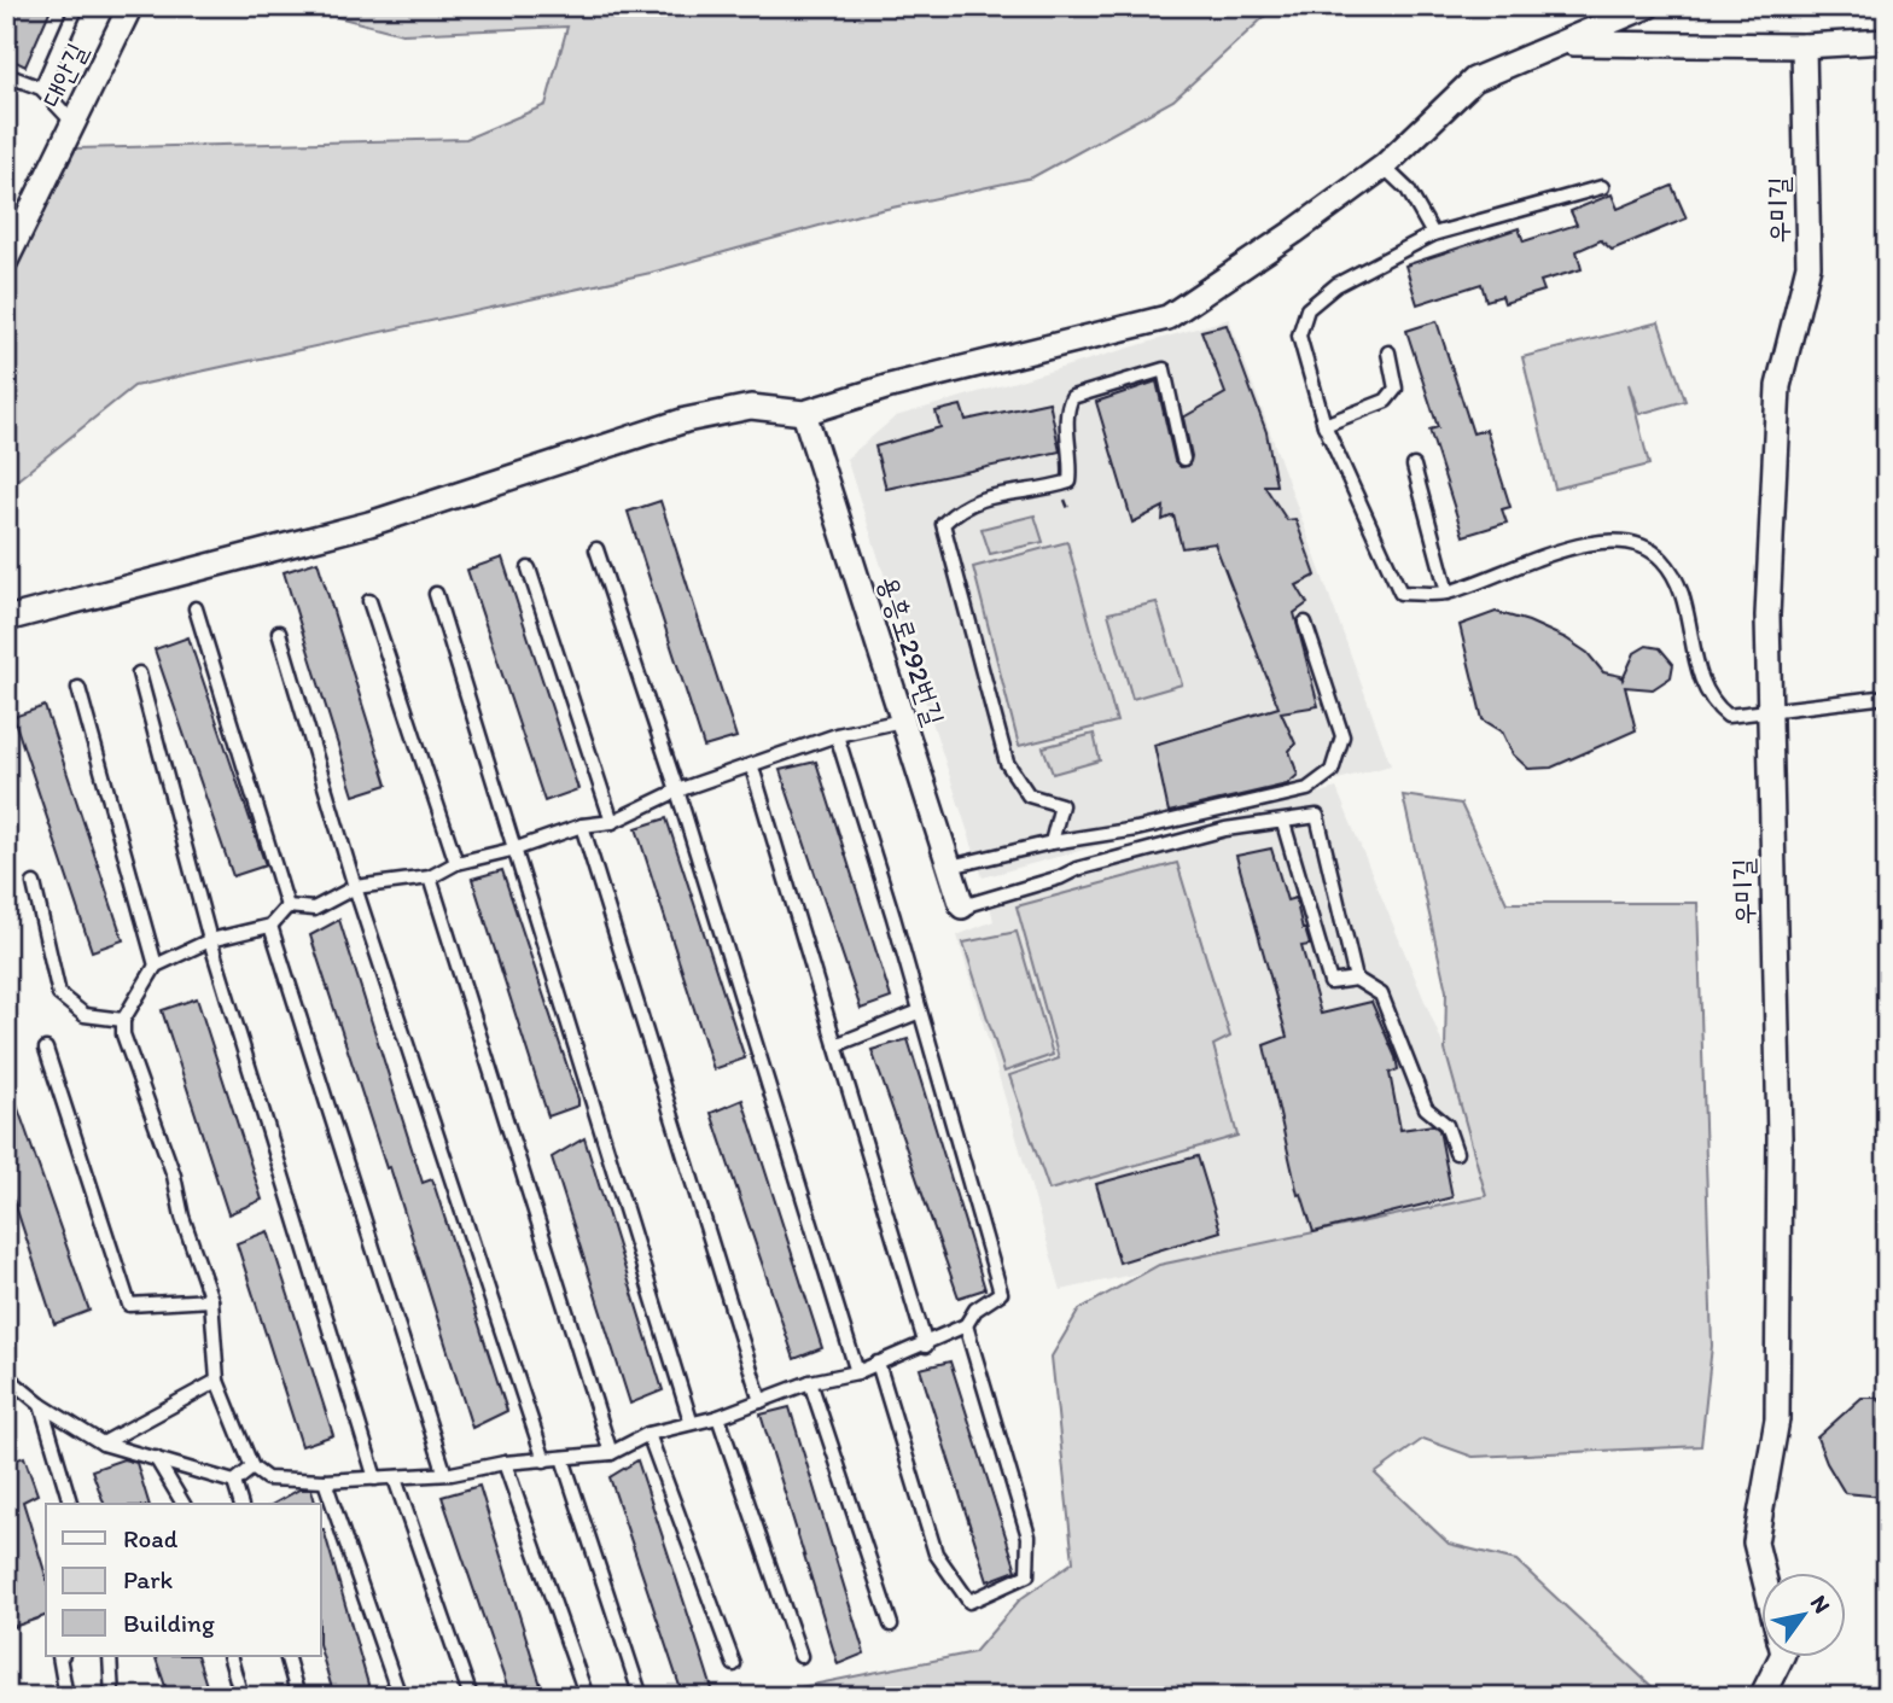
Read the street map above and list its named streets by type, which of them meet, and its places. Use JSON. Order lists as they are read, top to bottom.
{
  "streets": {
    "street": ["대안길", "우미길", "용흥로292번길"]
  },
  "legend": ["Road", "Park", "Building"],
  "north": "top right"
}
